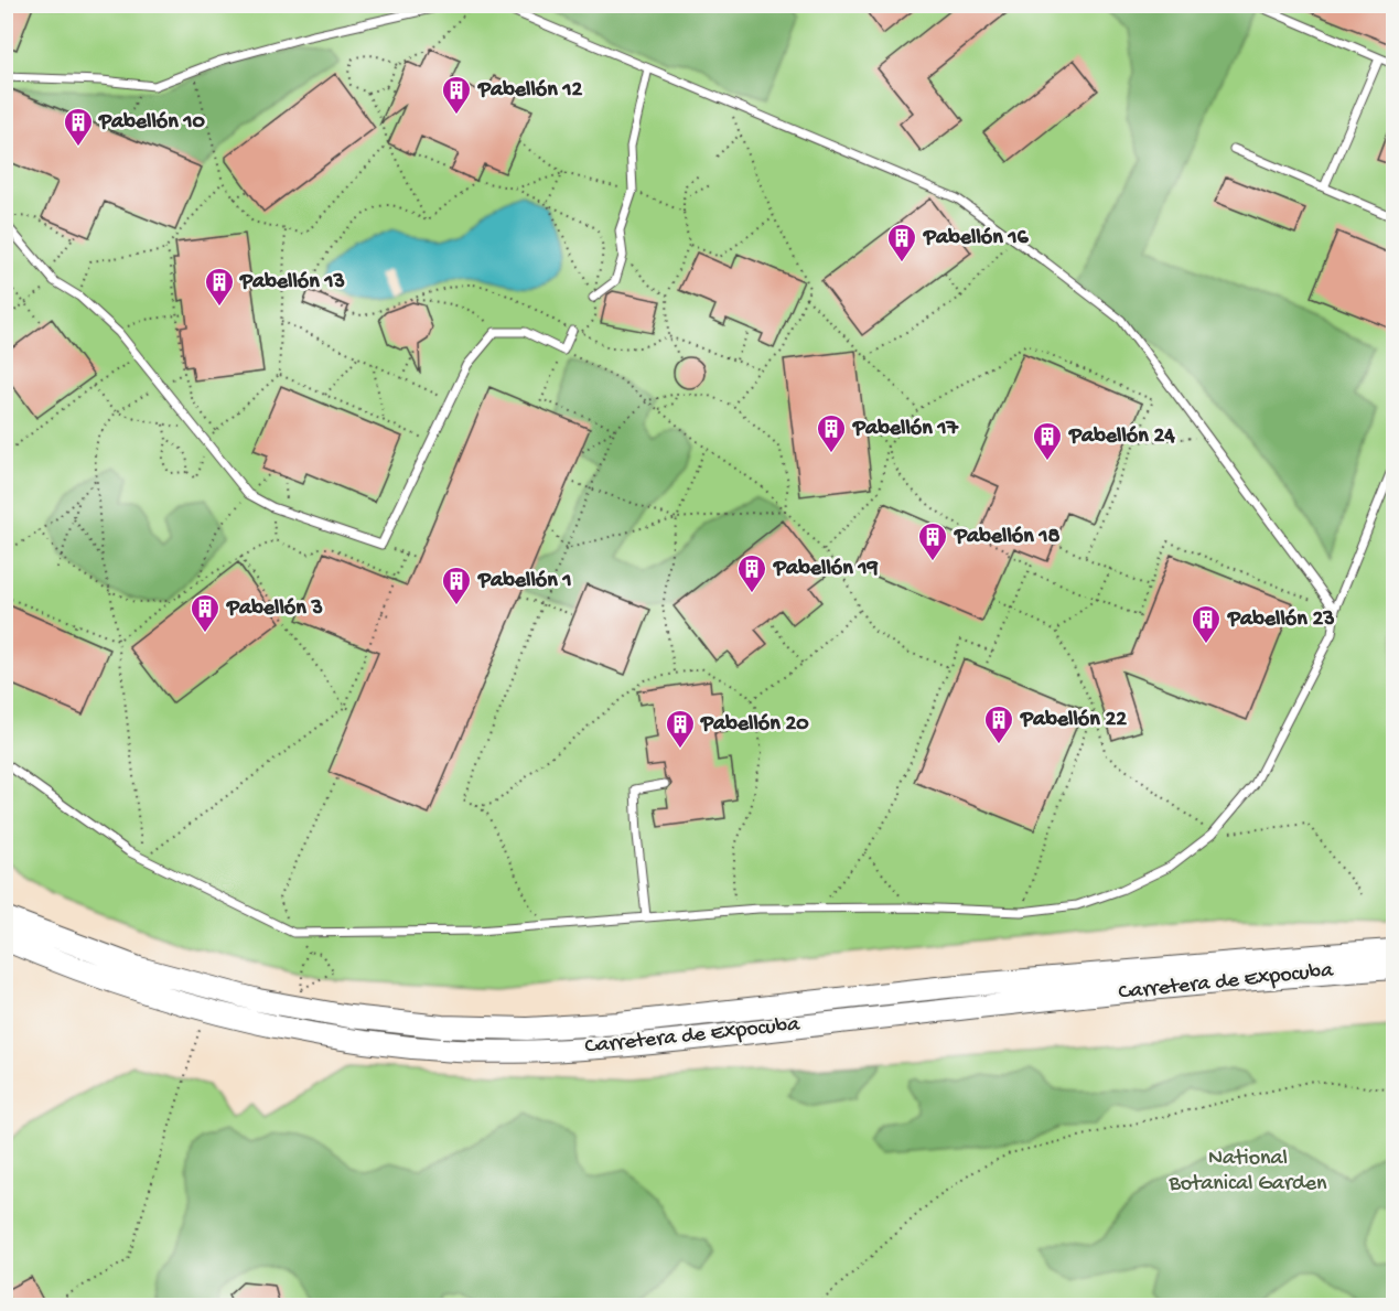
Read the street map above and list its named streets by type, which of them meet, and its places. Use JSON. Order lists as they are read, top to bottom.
{
  "streets": {
    "main road": ["Carretera de Expocuba"]
  },
  "parks": ["National Botanical Garden"],
  "places": {
    "building": [
      "Pabellón 12",
      "Pabellón 10",
      "Pabellón 16",
      "Pabellón 13",
      "Pabellón 17",
      "Pabellón 24",
      "Pabellón 18",
      "Pabellón 19",
      "Pabellón 1",
      "Pabellón 3",
      "Pabellón 23",
      "Pabellón 22",
      "Pabellón 20"
    ]
  }
}
